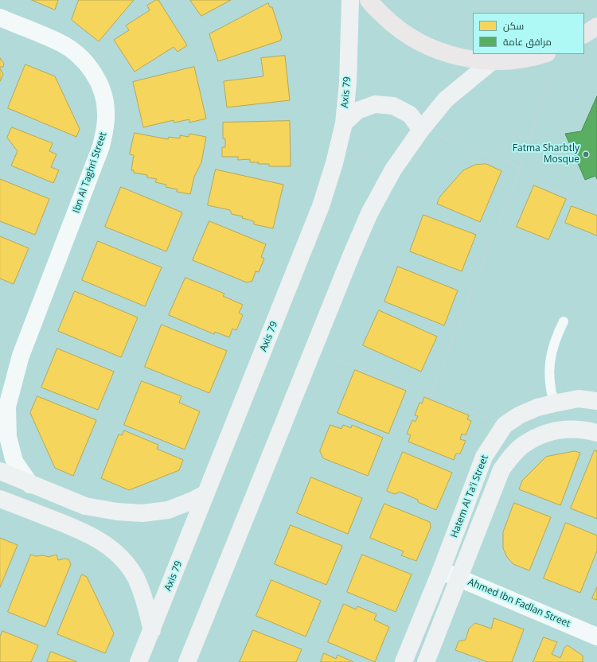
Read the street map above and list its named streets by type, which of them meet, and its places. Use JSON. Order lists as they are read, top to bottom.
{
  "streets": {
    "main road": ["Axis 79", "Hatem Al Ta'i Street"],
    "street": ["Ibn Al Taghri Street", "Ahmed Ibn Fadlan Street"]
  },
  "crossings": [
    ["Hatem Al Ta'i Street", "Ahmed Ibn Fadlan Street"]
  ],
  "places": ["Fatma Sharbtly Mosque"],
  "legend": ["سكن", "مرافق عامة"]
}
